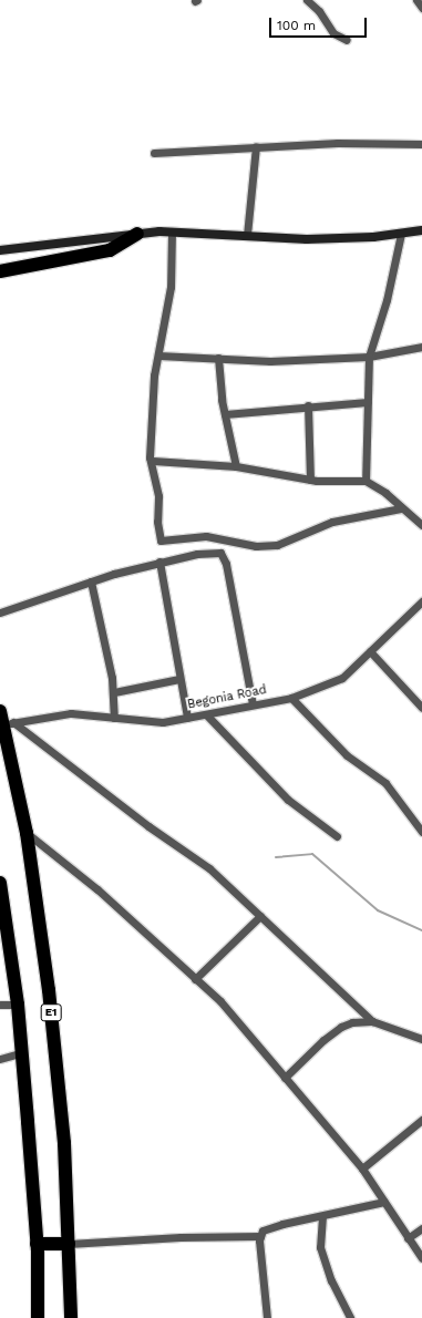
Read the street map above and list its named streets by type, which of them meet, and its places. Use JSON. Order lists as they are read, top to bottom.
{
  "streets": {
    "highway": ["E1"],
    "street": ["Begonia Road"]
  },
  "crossings": [
    ["Begonia Road", "E1"]
  ],
  "scale_bar": "100 m"
}
